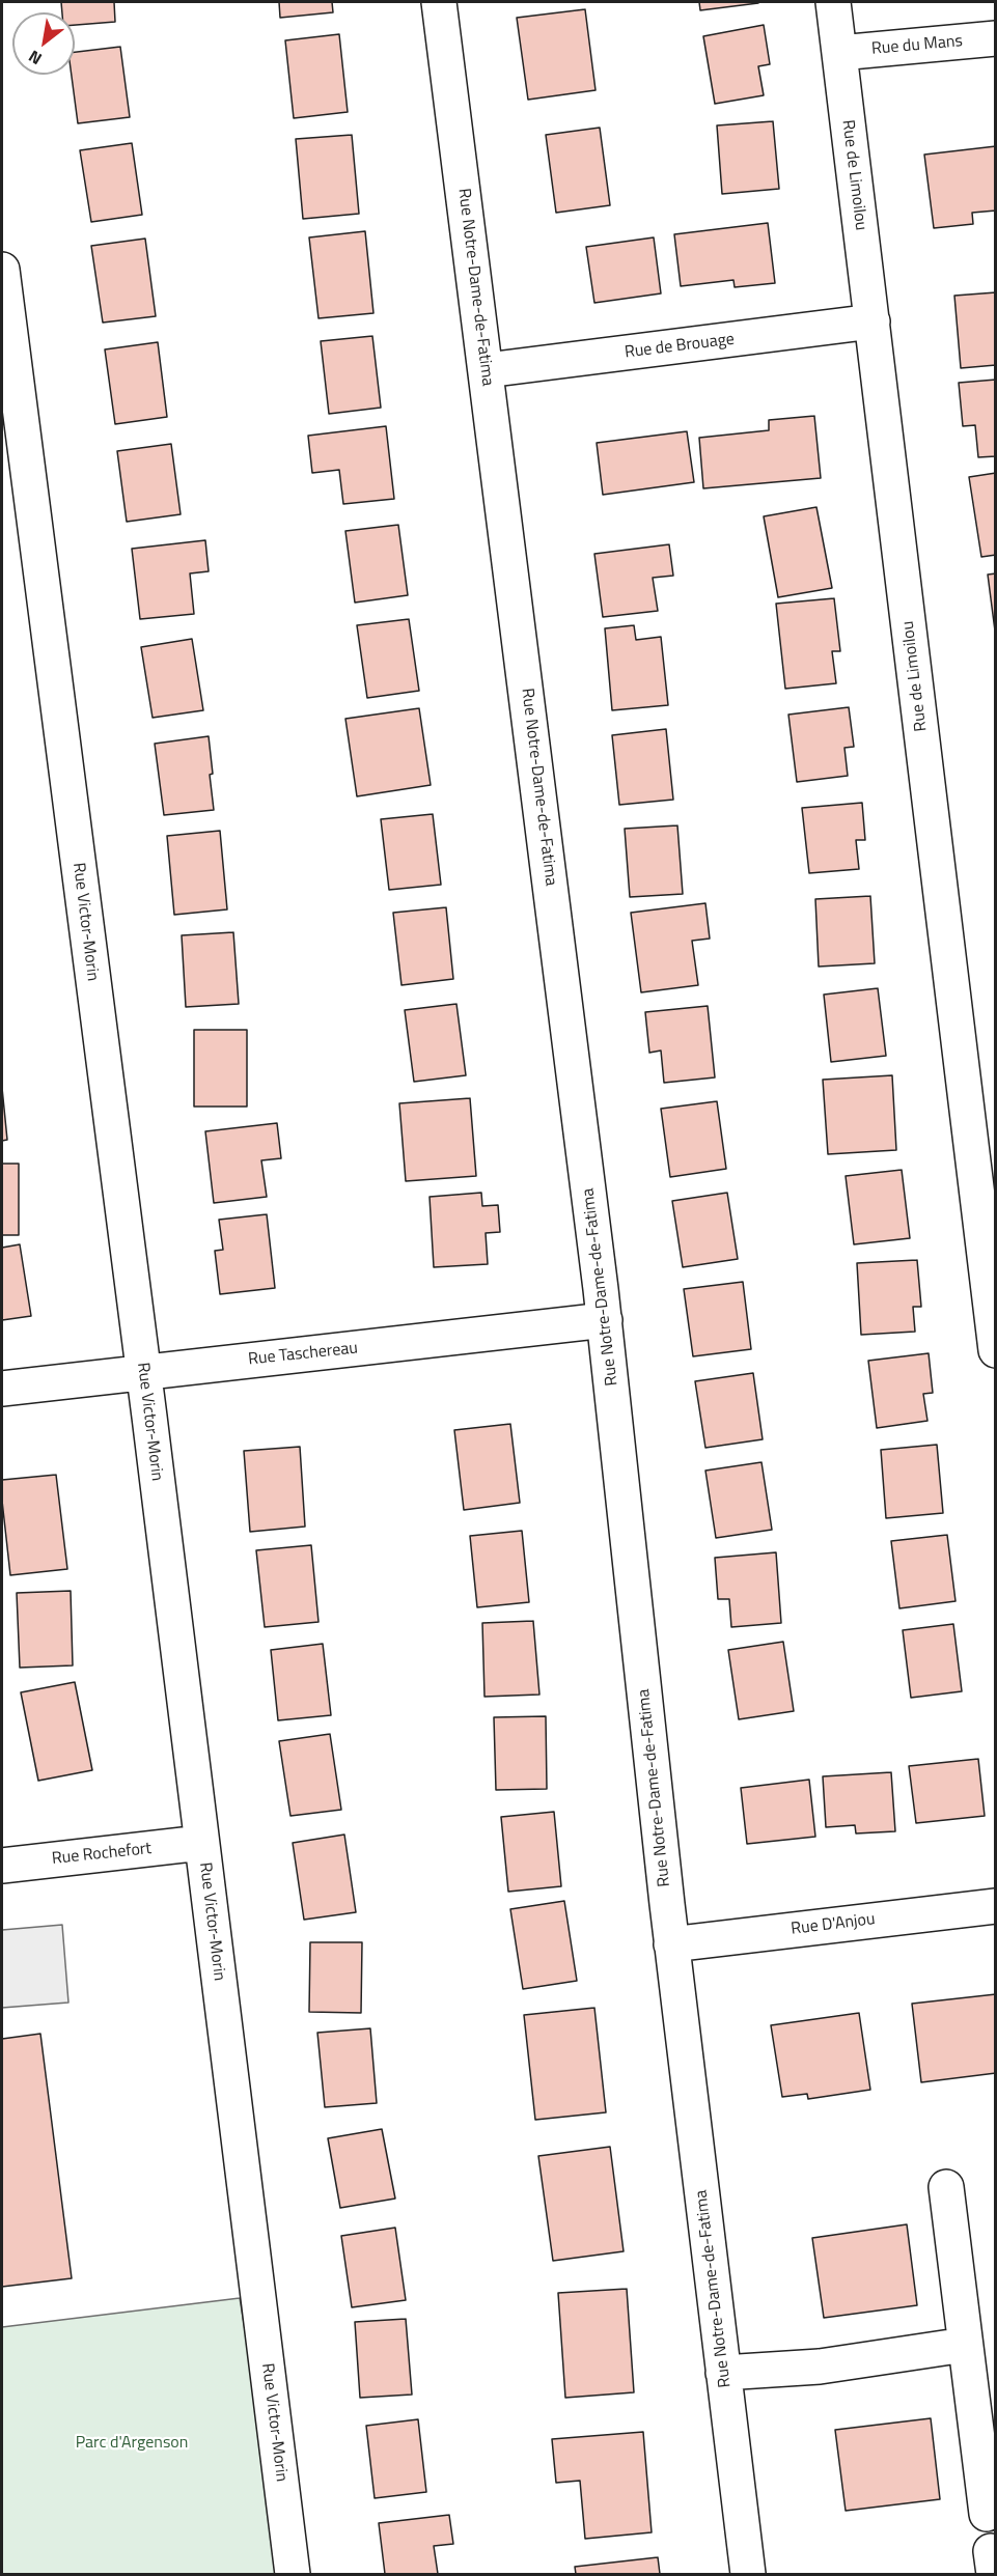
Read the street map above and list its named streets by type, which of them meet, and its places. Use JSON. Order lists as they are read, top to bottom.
{
  "streets": {
    "street": [
      "Rue du Mans",
      "Rue de Limoilou",
      "Rue Notre-Dame-de-Fatima",
      "Rue de Brouage",
      "Rue Victor-Morin",
      "Rue Taschereau",
      "Rue Rochefort",
      "Rue D'Anjou"
    ]
  },
  "crossings": [
    ["Rue du Mans", "Rue de Limoilou"],
    ["Rue de Limoilou", "Rue de Brouage"],
    ["Rue Notre-Dame-de-Fatima", "Rue de Brouage"],
    ["Rue Notre-Dame-de-Fatima", "Rue Taschereau"],
    ["Rue Notre-Dame-de-Fatima", "Rue D'Anjou"],
    ["Rue Victor-Morin", "Rue Taschereau"],
    ["Rue Victor-Morin", "Rue Rochefort"]
  ],
  "parks": ["Parc d'Argenson"],
  "north": "bottom left"
}
